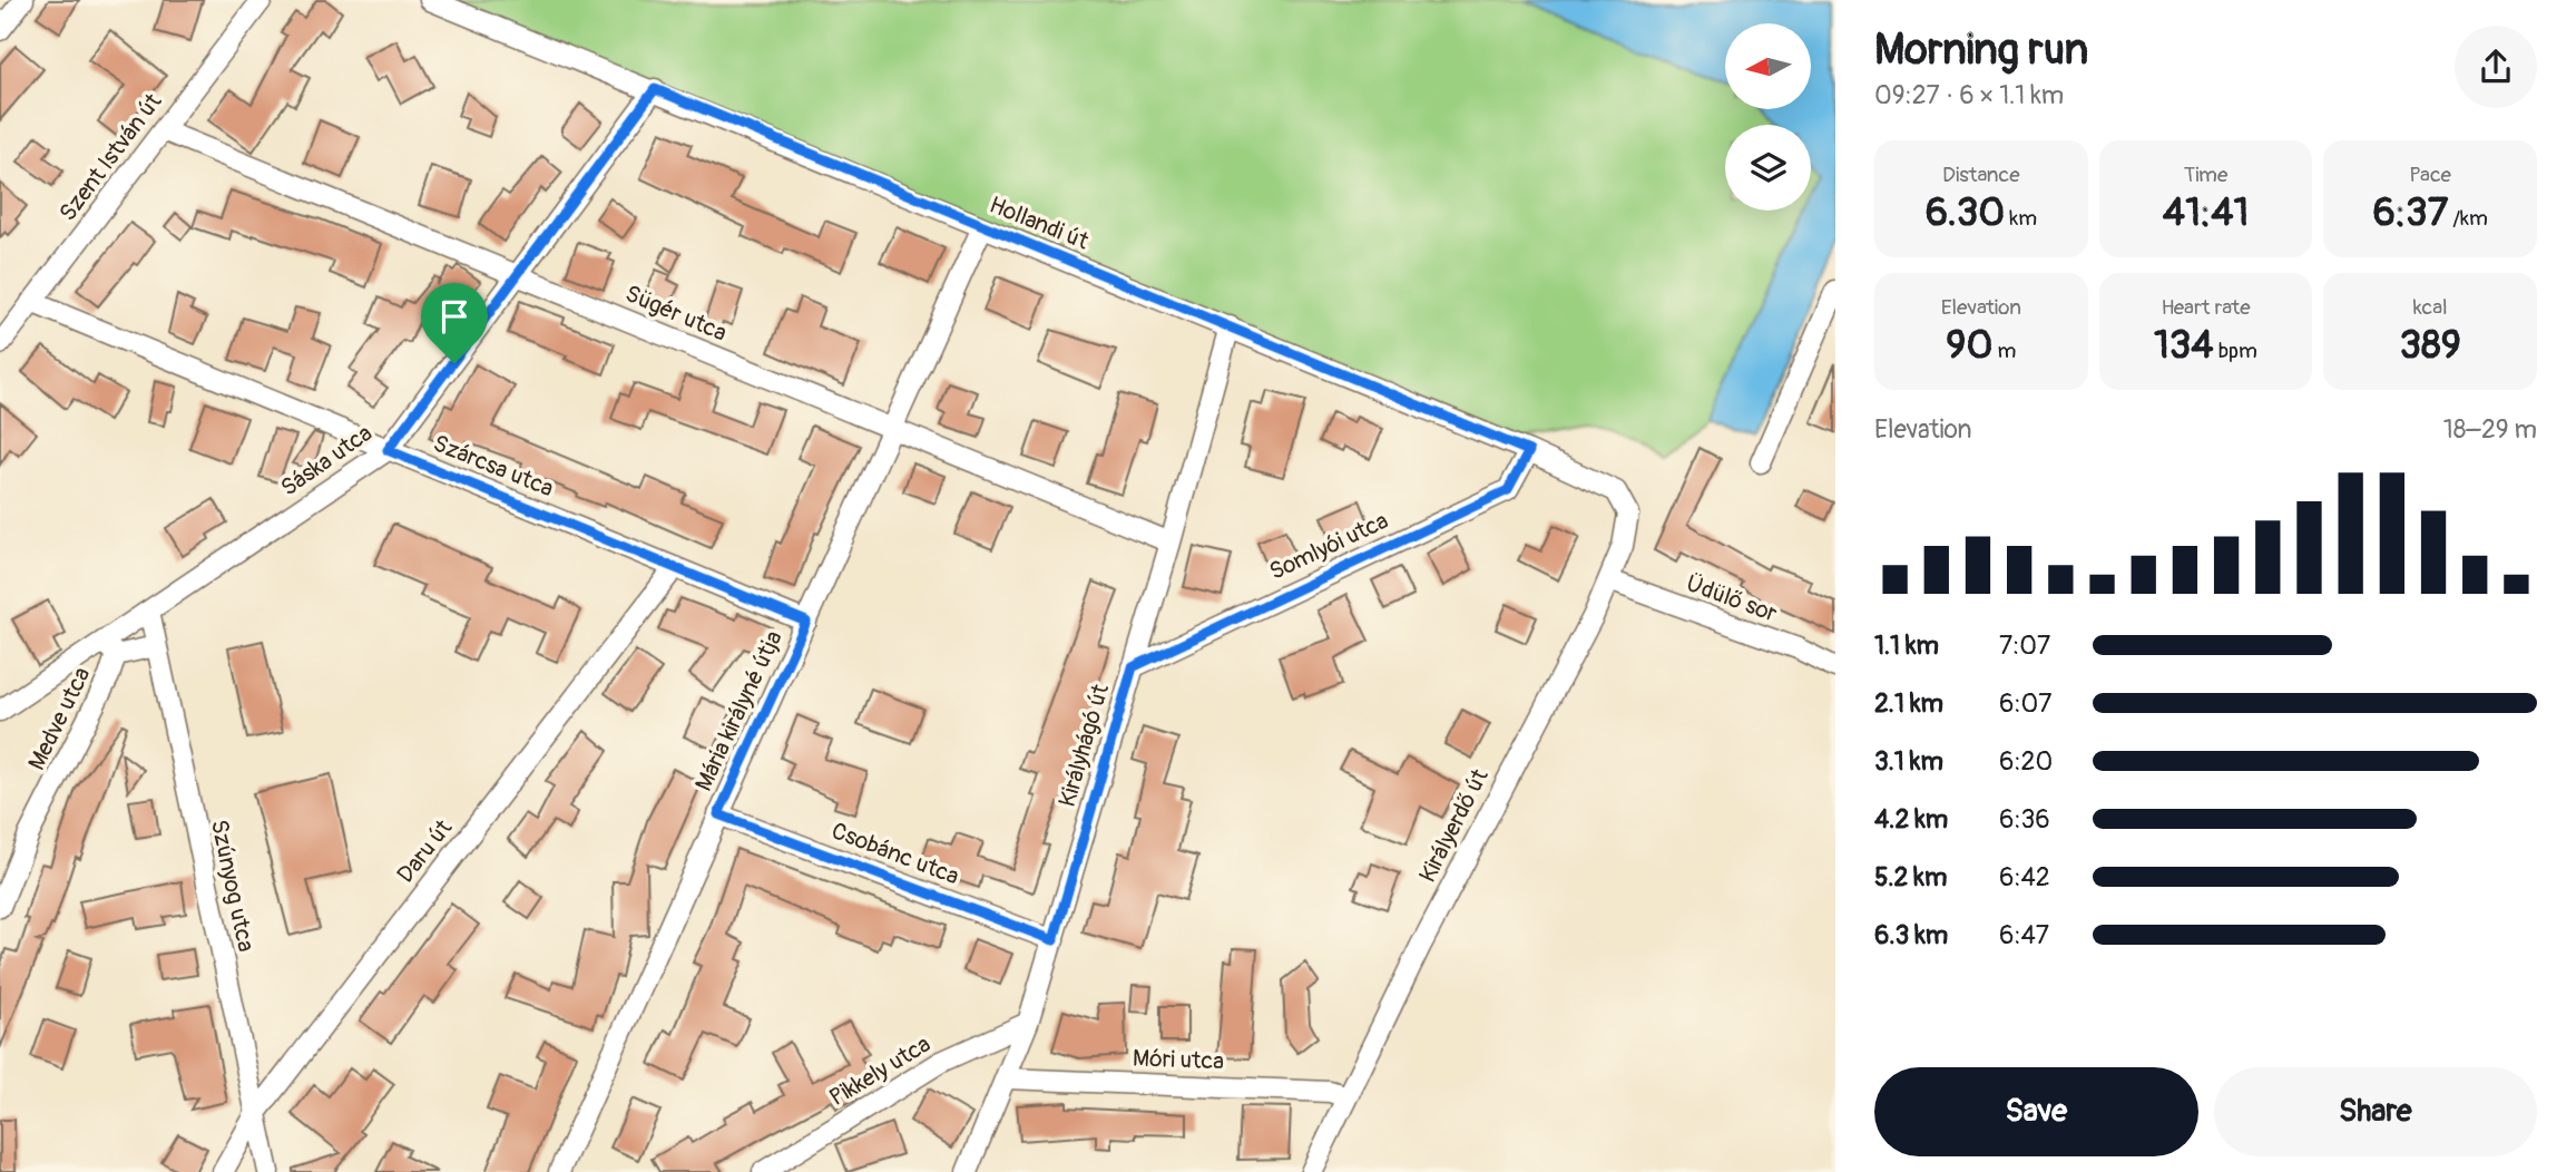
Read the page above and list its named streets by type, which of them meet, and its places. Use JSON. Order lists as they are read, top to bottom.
{
  "streets": {
    "street": [
      "Szent István út",
      "Hollandi út",
      "Sügér utca",
      "Sáska utca",
      "Szárcsa utca",
      "Somlyói utca",
      "Üdülő sor",
      "Mária királyné útja",
      "Medve utca",
      "Királyhágó út",
      "Királyerdő út",
      "Daru út",
      "Csobánc utca",
      "Szúnyog utca",
      "Móri utca",
      "Pikkely utca"
    ]
  },
  "crossings": [
    ["Szent István út", "Sügér utca"],
    ["Szent István út", "Szárcsa utca"],
    ["Hollandi út", "Sáska utca"],
    ["Hollandi út", "Somlyói utca"],
    ["Hollandi út", "Mária királyné útja"],
    ["Hollandi út", "Királyhágó út"],
    ["Hollandi út", "Királyerdő út"],
    ["Sügér utca", "Sáska utca"],
    ["Sügér utca", "Mária királyné útja"],
    ["Sügér utca", "Királyhágó út"],
    ["Sáska utca", "Szárcsa utca"],
    ["Sáska utca", "Medve utca"],
    ["Sáska utca", "Szúnyog utca"],
    ["Szárcsa utca", "Mária királyné útja"],
    ["Szárcsa utca", "Daru út"],
    ["Somlyói utca", "Királyhágó út"],
    ["Üdülő sor", "Királyerdő út"],
    ["Mária királyné útja", "Csobánc utca"],
    ["Királyhágó út", "Csobánc utca"],
    ["Királyhágó út", "Móri utca"],
    ["Királyhágó út", "Pikkely utca"],
    ["Királyerdő út", "Móri utca"],
    ["Daru út", "Szúnyog utca"]
  ],
  "north": "left",
  "page": {
    "heading": ["Morning run", "09:27 · 6 × 1.1 km"],
    "stats": [
      ["Distance", "6.30 km"],
      ["Time", "41:41"],
      ["Pace", "6:37 /km"],
      ["Elevation", "90 m"],
      ["Heart rate", "134 bpm"],
      ["kcal", "389"]
    ],
    "chart": ["Elevation", "18–29 m"],
    "list": [
      {
        "name": "1.1 km",
        "note": "7:07"
      },
      {
        "name": "2.1 km",
        "note": "6:07"
      },
      {
        "name": "3.1 km",
        "note": "6:20"
      },
      {
        "name": "4.2 km",
        "note": "6:36"
      },
      {
        "name": "5.2 km",
        "note": "6:42"
      },
      {
        "name": "6.3 km",
        "note": "6:47"
      }
    ],
    "buttons": ["Save", "Share"]
  }
}
